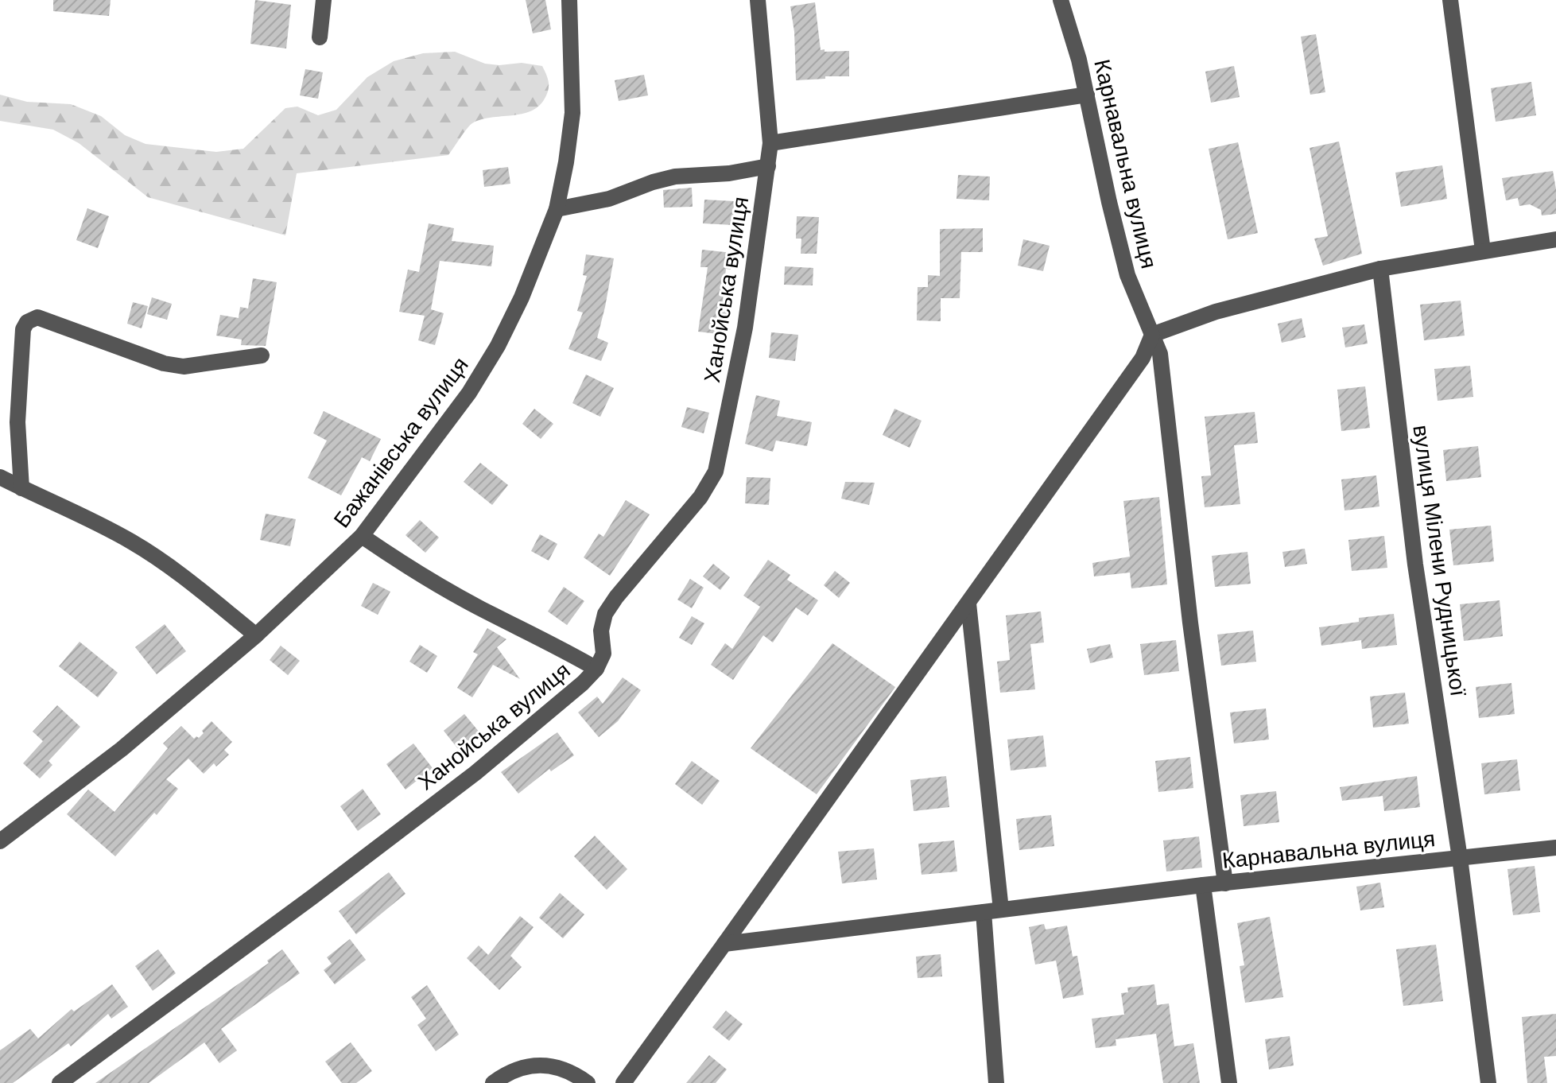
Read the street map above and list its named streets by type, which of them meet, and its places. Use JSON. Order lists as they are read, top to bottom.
{
  "streets": {
    "street": [
      "Карнавальна вулиця",
      "Ханойська вулиця",
      "Бажанівська вулиця",
      "вулиця Мілени Рудницької"
    ]
  },
  "crossings": [
    ["Карнавальна вулиця", "вулиця Мілени Рудницької"]
  ]
}
